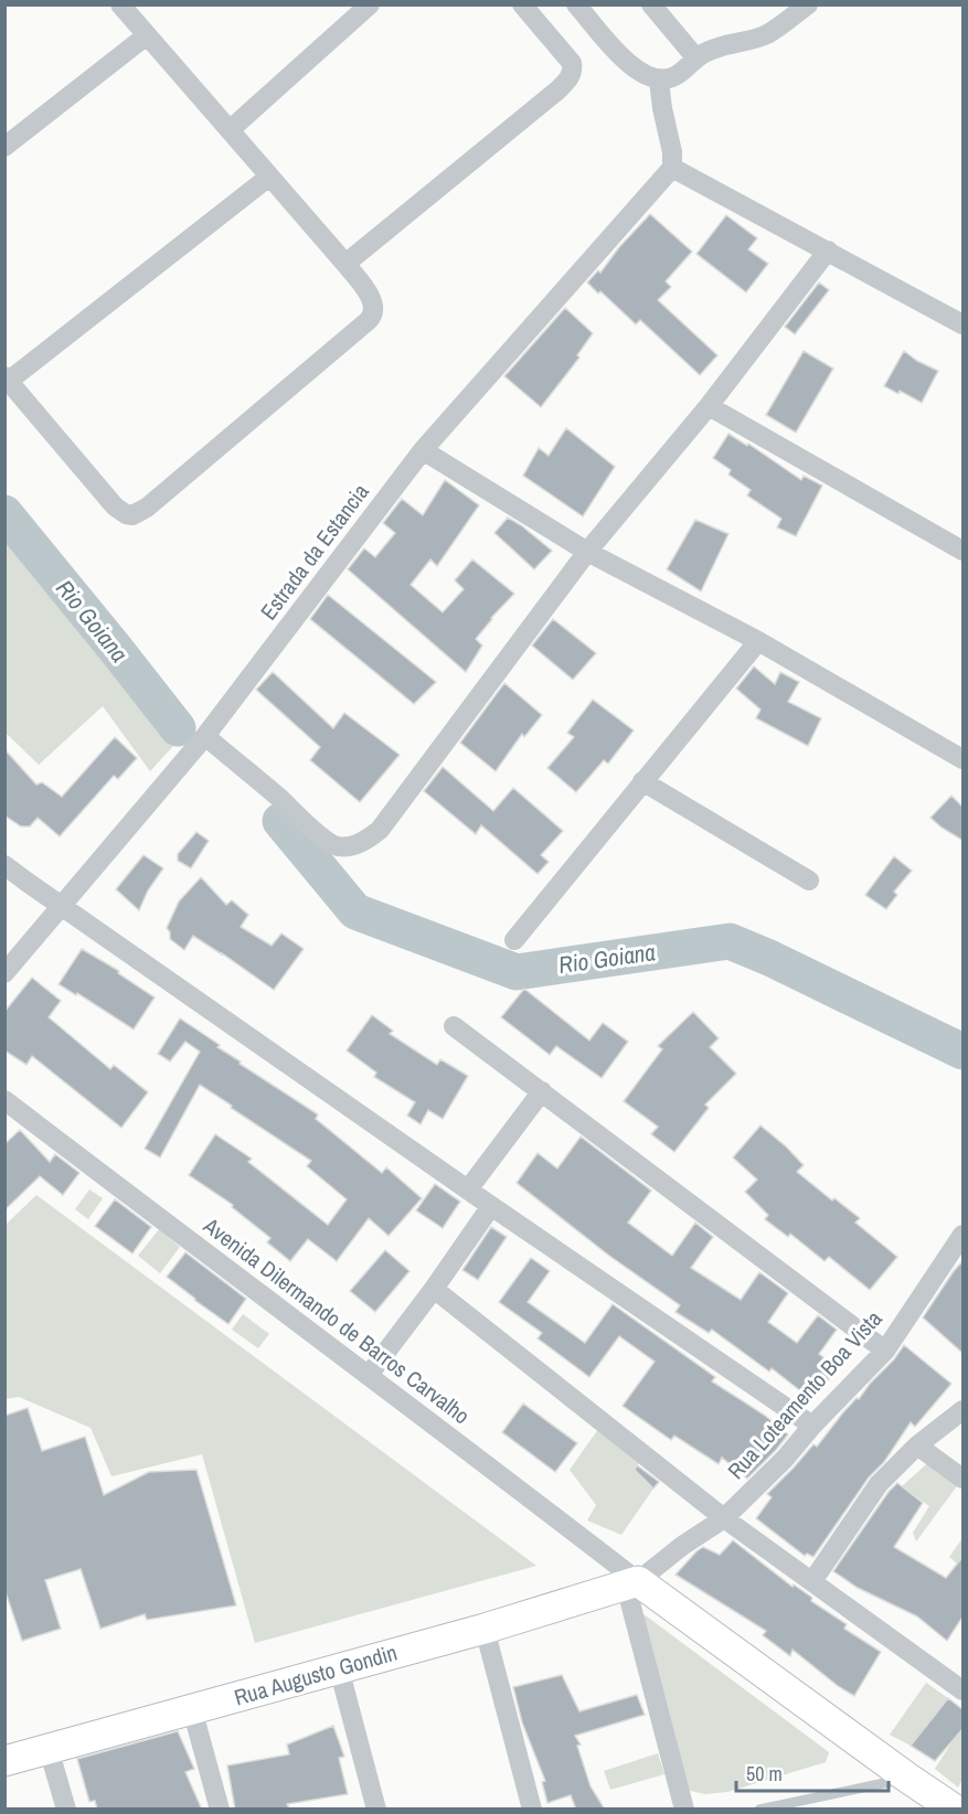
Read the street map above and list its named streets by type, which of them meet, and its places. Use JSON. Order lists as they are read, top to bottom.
{
  "streets": {
    "street": [
      "Estrada da Estancia",
      "Avenida Dilermando de Barros Carvalho",
      "Rua Loteamento Boa Vista",
      "Rua Augusto Gondin"
    ]
  },
  "crossings": [
    ["Avenida Dilermando de Barros Carvalho", "Rua Loteamento Boa Vista"],
    ["Avenida Dilermando de Barros Carvalho", "Rua Augusto Gondin"],
    ["Rua Loteamento Boa Vista", "Rua Augusto Gondin"]
  ],
  "water": ["Rio Goiana"],
  "scale_bar": "50 m"
}
